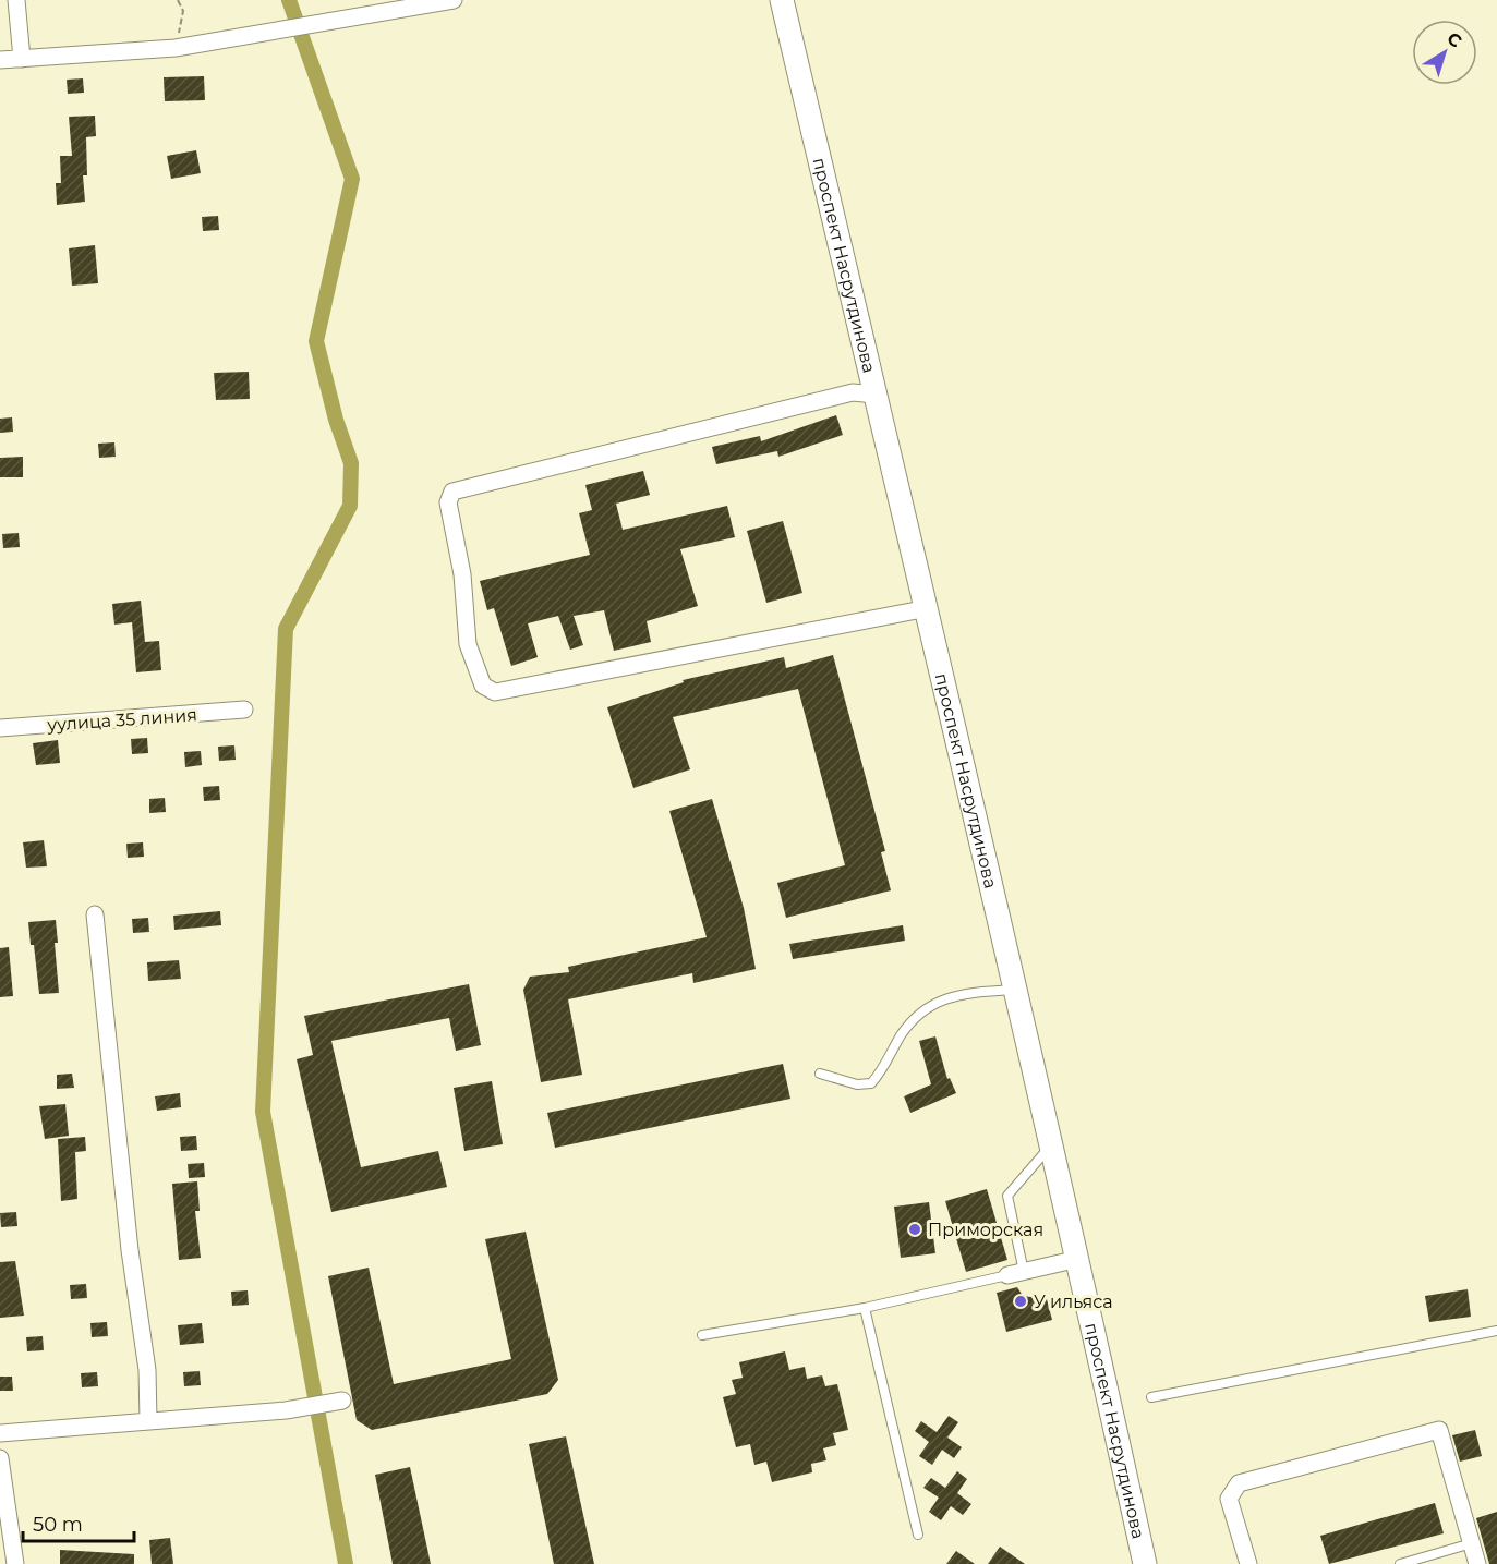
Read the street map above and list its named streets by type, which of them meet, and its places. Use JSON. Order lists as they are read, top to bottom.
{
  "streets": {
    "main road": ["проспект Насрутдинова"],
    "street": ["уулица 35 линия"]
  },
  "places": ["Приморская", "У ильяса"],
  "scale_bar": "50 m",
  "north": "top right"
}
